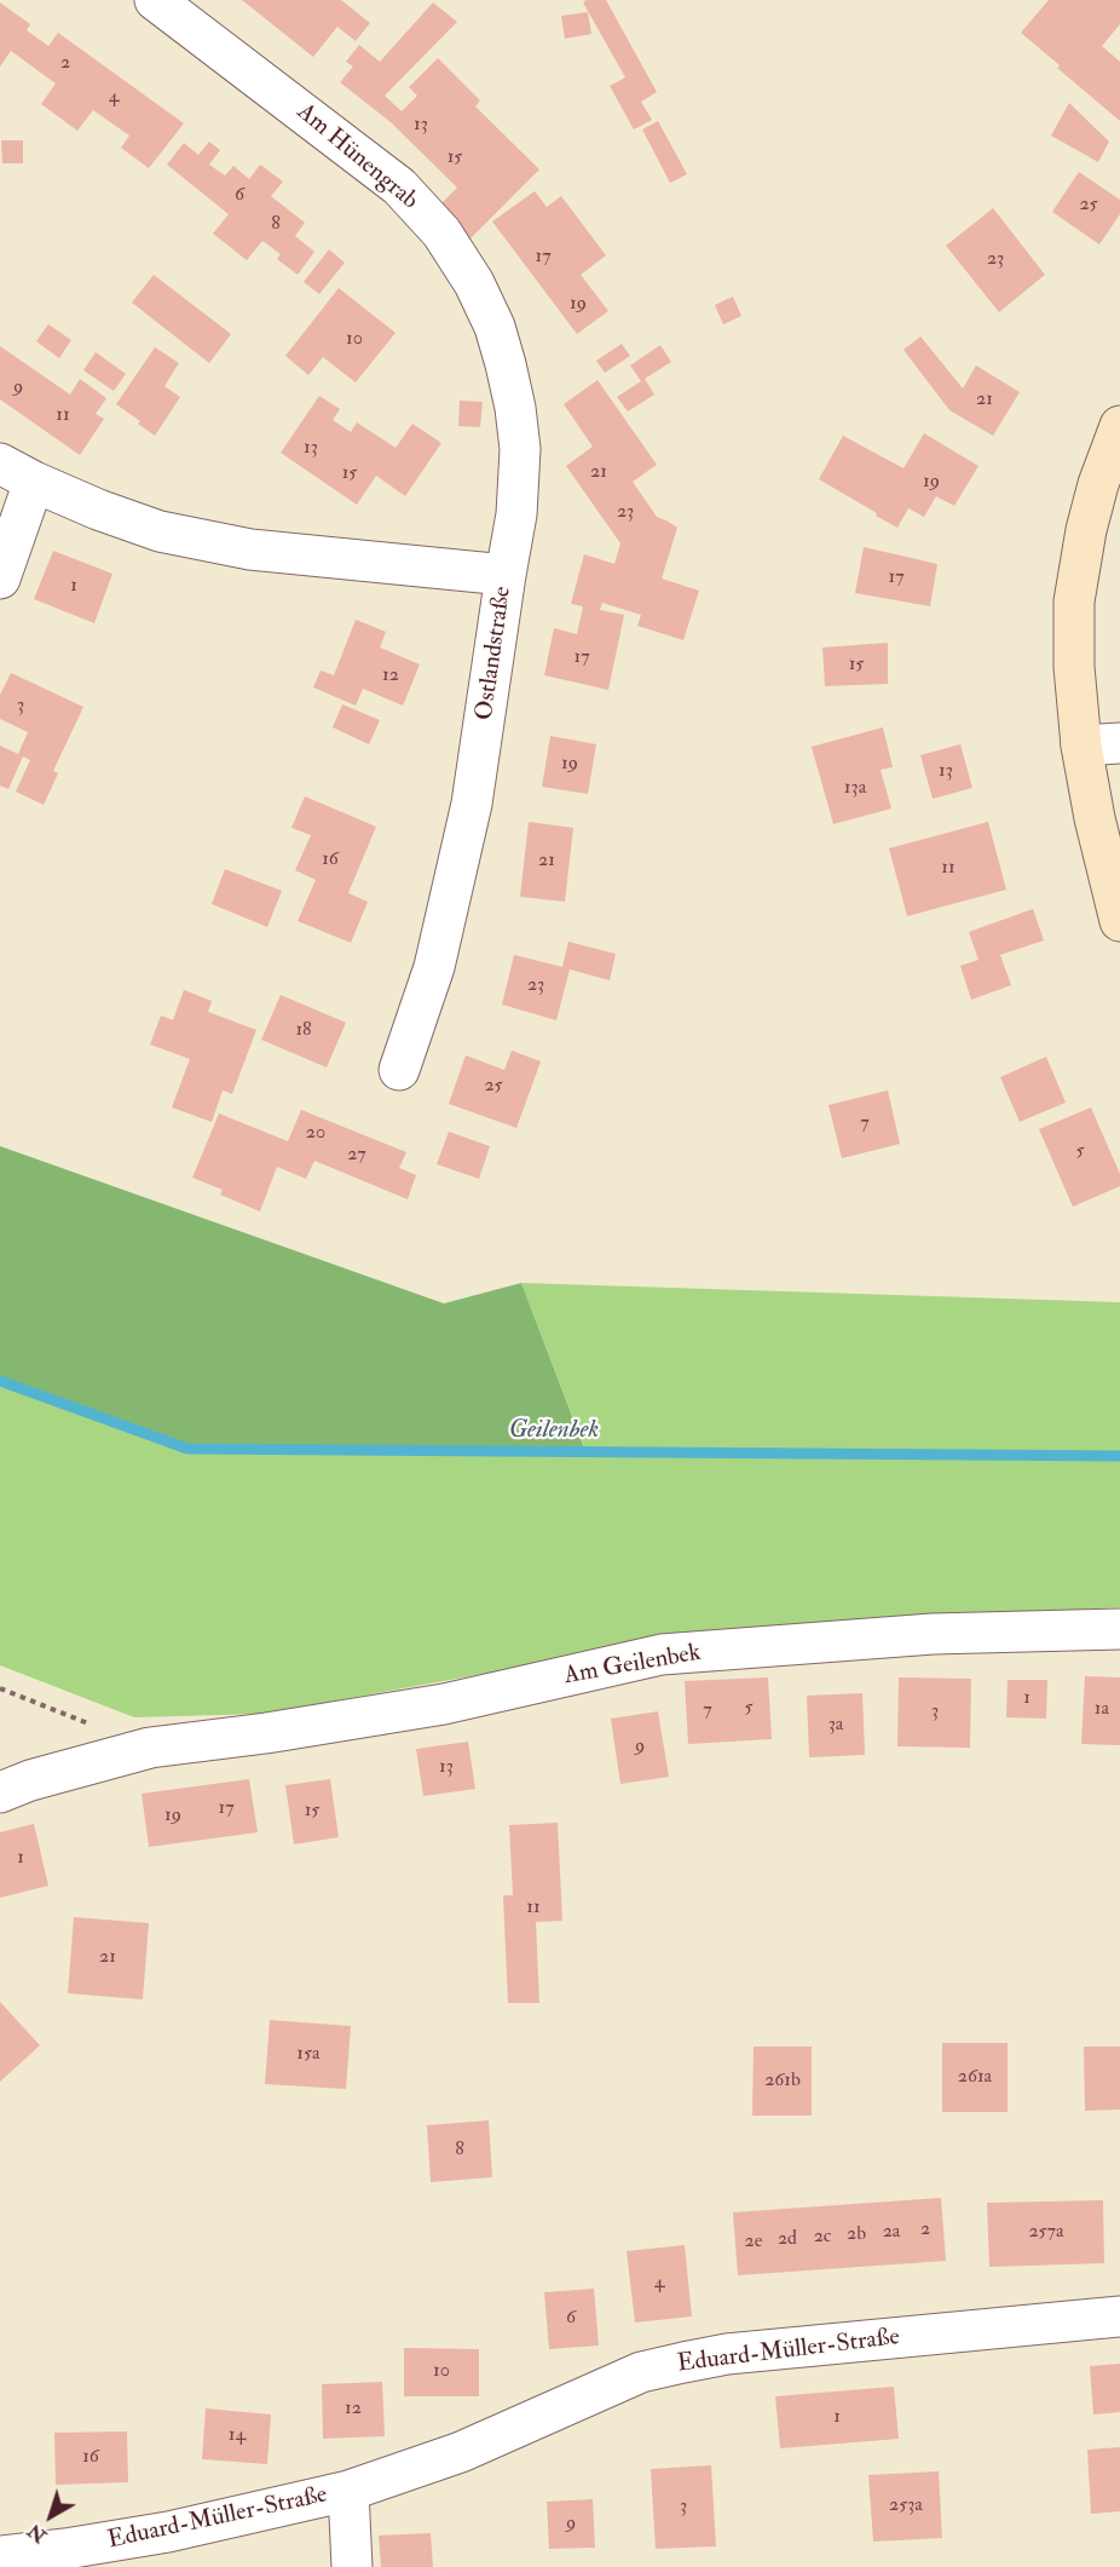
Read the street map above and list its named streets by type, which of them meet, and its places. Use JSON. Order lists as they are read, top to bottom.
{
  "streets": {
    "street": [
      "Am Hünengrab",
      "Ostlandstraße",
      "Am Geilenbek",
      "Eduard-Müller-Straße"
    ]
  },
  "crossings": [
    ["Am Hünengrab", "Ostlandstraße"]
  ],
  "water": ["Geilenbek"],
  "house_numbers": [
    "2",
    "4",
    "13",
    "15",
    "6",
    "25",
    "8",
    "17",
    "23",
    "19",
    "10",
    "9",
    "21",
    "11",
    "13",
    "21",
    "15",
    "19",
    "23",
    "17",
    "1",
    "17",
    "15",
    "12",
    "3",
    "19",
    "13",
    "13a",
    "16",
    "21",
    "11",
    "23",
    "18",
    "25",
    "7",
    "20",
    "5",
    "27",
    "1",
    "5",
    "1a",
    "7",
    "3",
    "3a",
    "9",
    "13",
    "17",
    "15",
    "19",
    "1",
    "11",
    "21",
    "15a",
    "261a",
    "261b",
    "8",
    "2",
    "2a",
    "257a",
    "2b",
    "2c",
    "2d",
    "2e",
    "4",
    "6",
    "10",
    "12",
    "1",
    "14",
    "16",
    "253a",
    "3",
    "9"
  ],
  "north": "bottom left"
}
